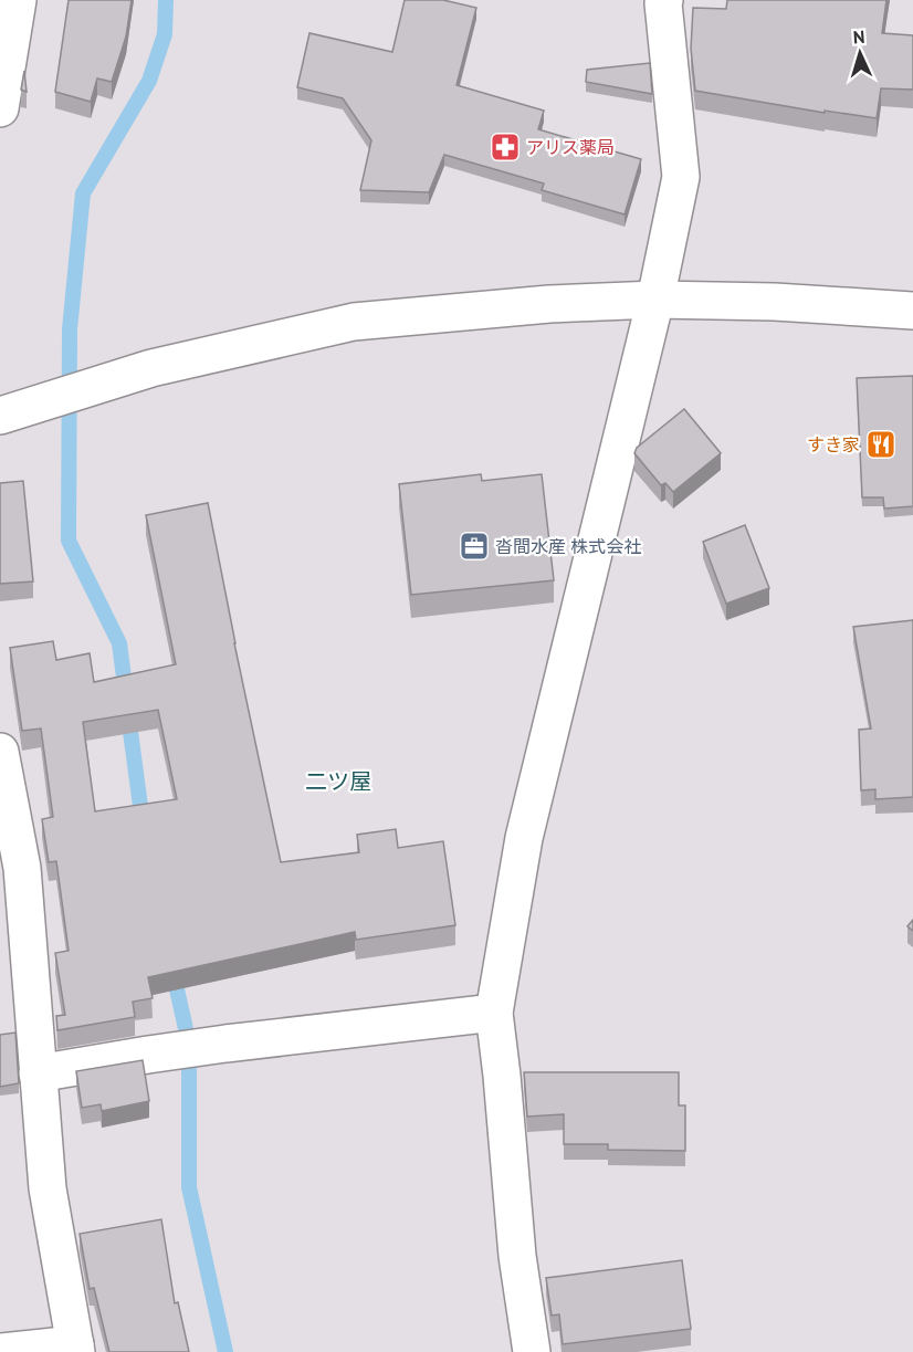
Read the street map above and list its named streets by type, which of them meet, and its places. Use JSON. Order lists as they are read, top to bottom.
{
  "districts": ["二ツ屋"],
  "places": {
    "pharmacy": ["アリス薬局"],
    "restaurant": ["すき家"],
    "office": ["沓間水産 株式会社"]
  },
  "north": "top"
}
